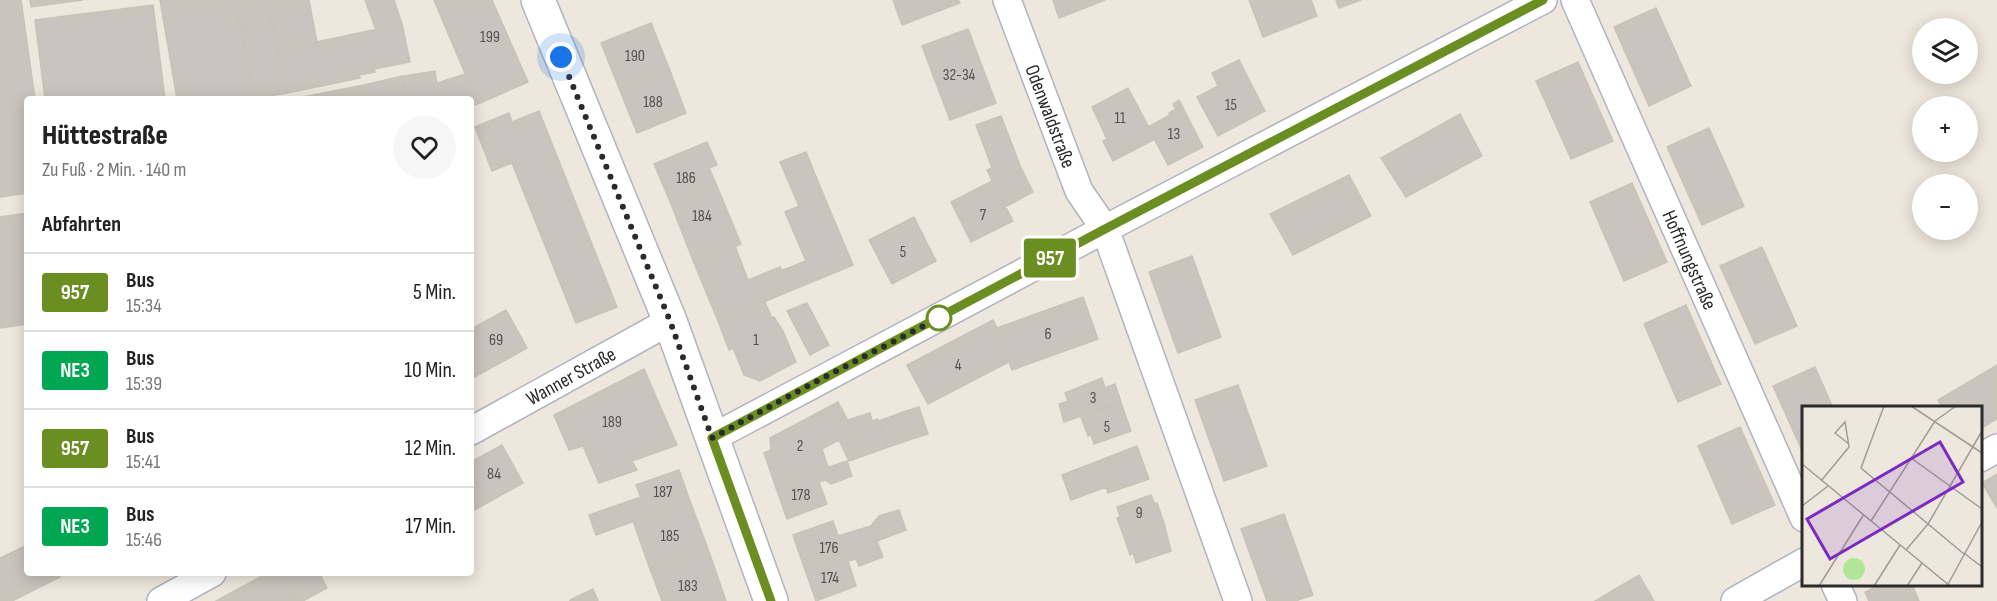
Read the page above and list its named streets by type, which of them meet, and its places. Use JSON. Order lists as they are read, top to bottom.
{
  "streets": {
    "street": ["Odenwaldstraße", "Hoffnungstraße", "Wanner Straße"]
  },
  "lines": ["bus line 957"],
  "house_numbers": [
    "199",
    "190",
    "32-34",
    "188",
    "15",
    "11",
    "13",
    "186",
    "7",
    "184",
    "5",
    "6",
    "69",
    "1",
    "4",
    "3",
    "189",
    "5",
    "2",
    "84",
    "187",
    "178",
    "9",
    "185",
    "176",
    "174",
    "183"
  ],
  "page": {
    "on_map": "957",
    "map_buttons": ["+", "−"],
    "heading": [
      ["Hüttestraße", "Zu Fuß · 2 Min. · 140 m"],
      "Abfahrten"
    ],
    "list": [
      {
        "mark": "957",
        "name": "Bus",
        "note": "15:34",
        "value": "5 Min."
      },
      {
        "mark": "NE3",
        "name": "Bus",
        "note": "15:39",
        "value": "10 Min."
      },
      {
        "mark": "957",
        "name": "Bus",
        "note": "15:41",
        "value": "12 Min."
      },
      {
        "mark": "NE3",
        "name": "Bus",
        "note": "15:46",
        "value": "17 Min."
      }
    ]
  }
}
